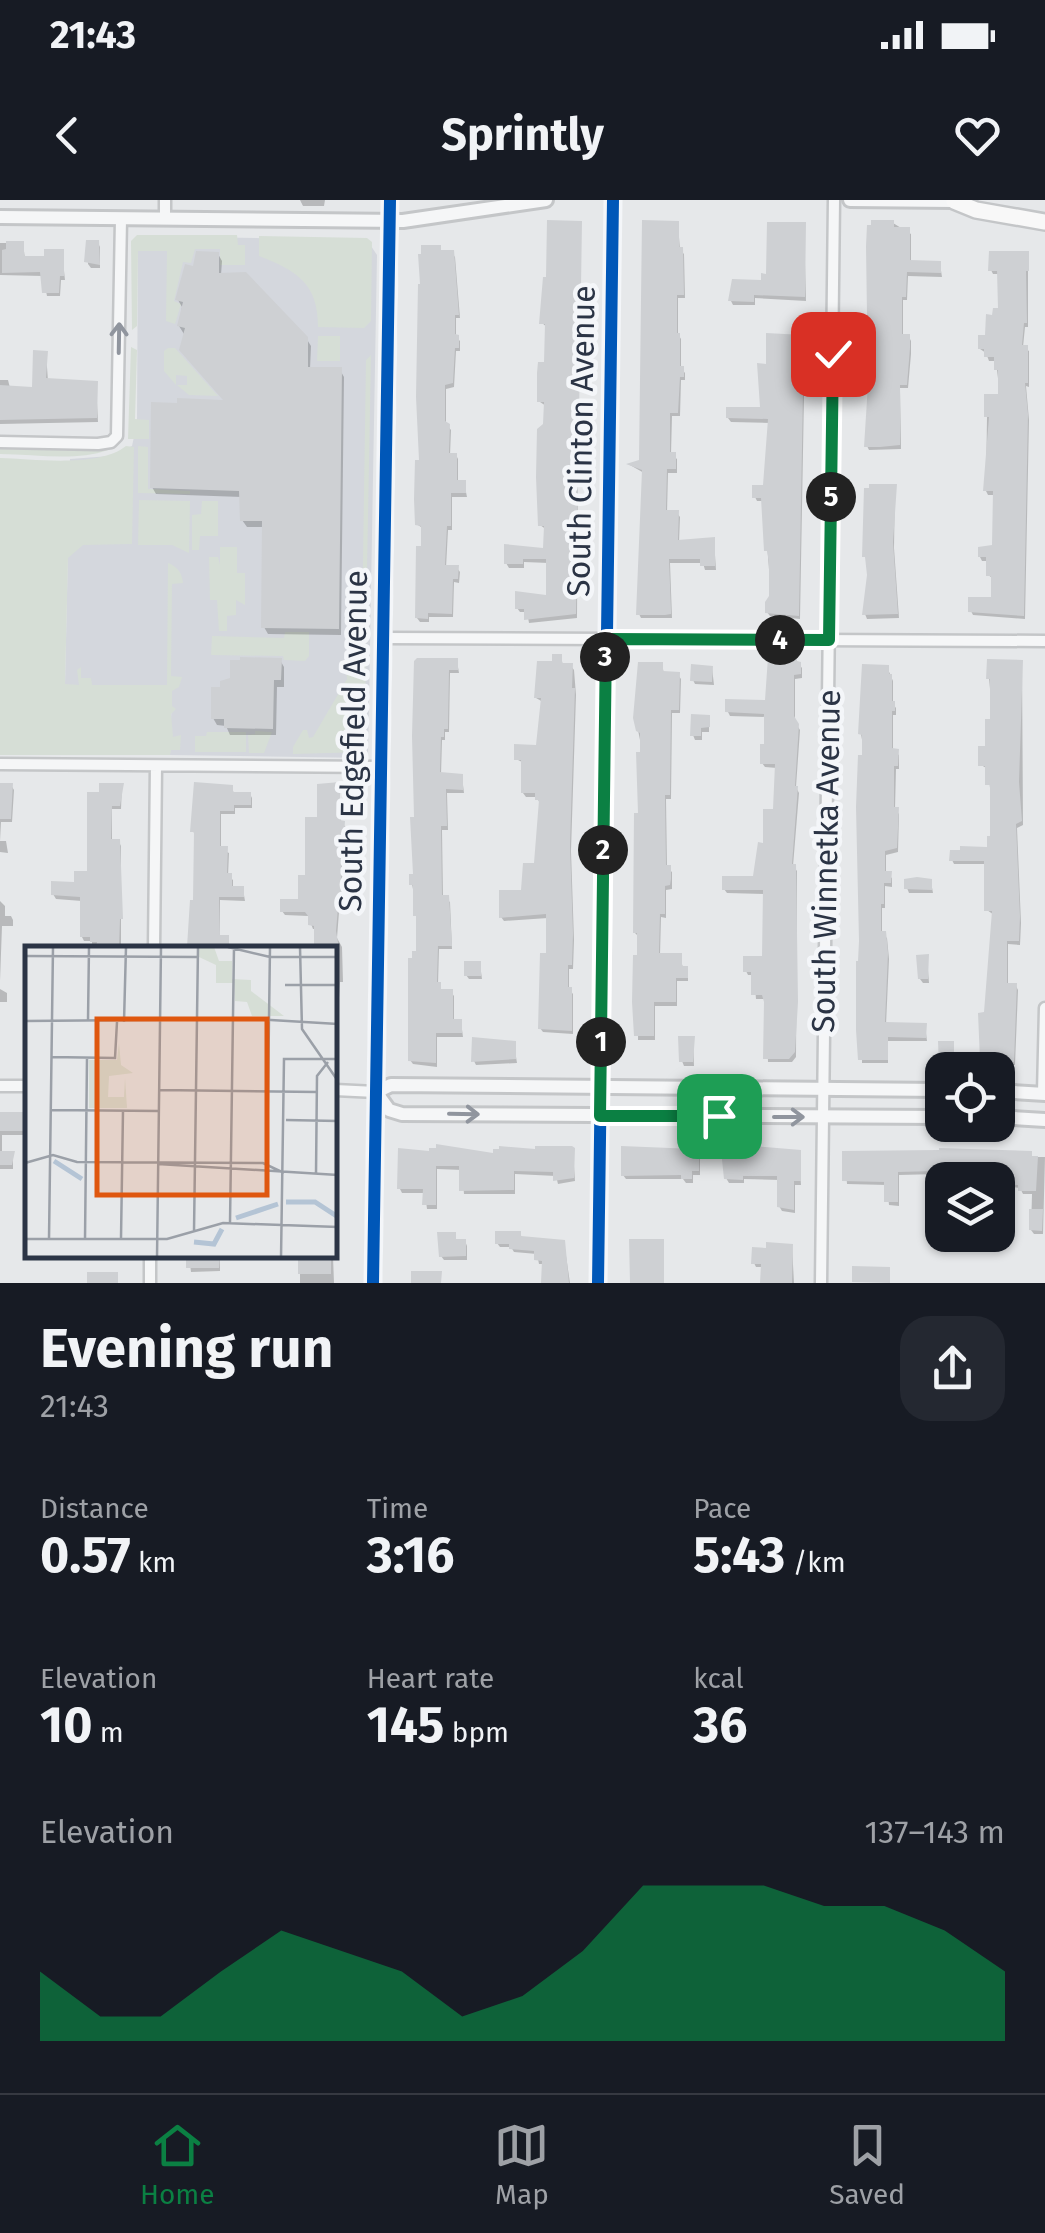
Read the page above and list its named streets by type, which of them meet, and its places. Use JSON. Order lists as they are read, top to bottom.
{
  "streets": {
    "street": ["South Clinton Avenue", "South Edgefield Avenue", "South Winnetka Avenue"]
  },
  "page": {
    "status": "21:43",
    "header": "Sprintly",
    "pins": [
      "5",
      "4",
      "3",
      "2",
      "1"
    ],
    "heading": ["Evening run", "21:43"],
    "stats": [
      ["Distance", "0.57 km"],
      ["Time", "3:16"],
      ["Pace", "5:43 /km"],
      ["Elevation", "10 m"],
      ["Heart rate", "145 bpm"],
      ["kcal", "36"]
    ],
    "chart": ["Elevation", "137–143 m"],
    "tabs": ["Home", "Map", "Saved"]
  }
}
